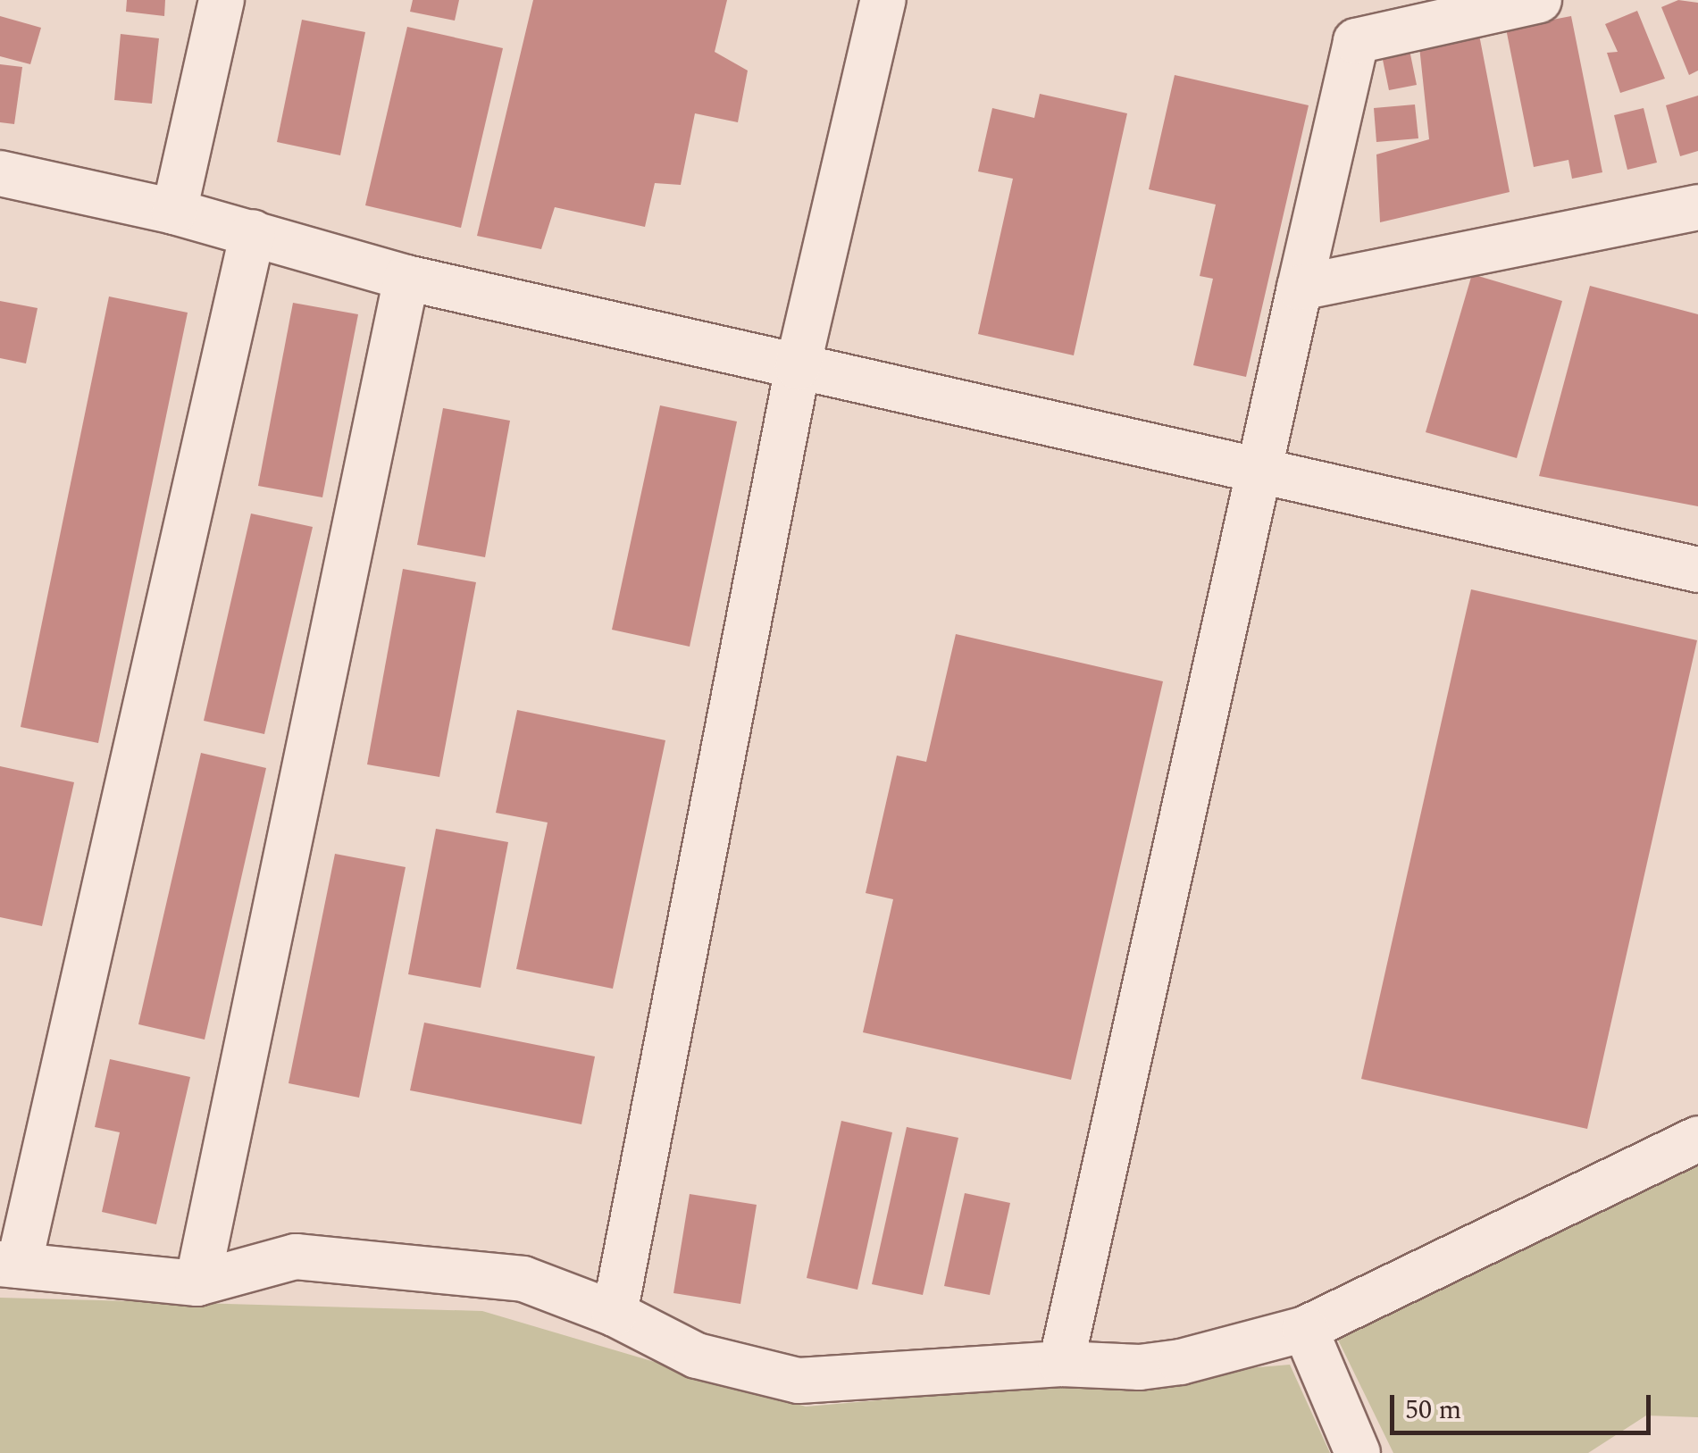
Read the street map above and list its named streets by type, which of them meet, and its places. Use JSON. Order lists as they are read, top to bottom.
{
  "scale_bar": "50 m"
}
